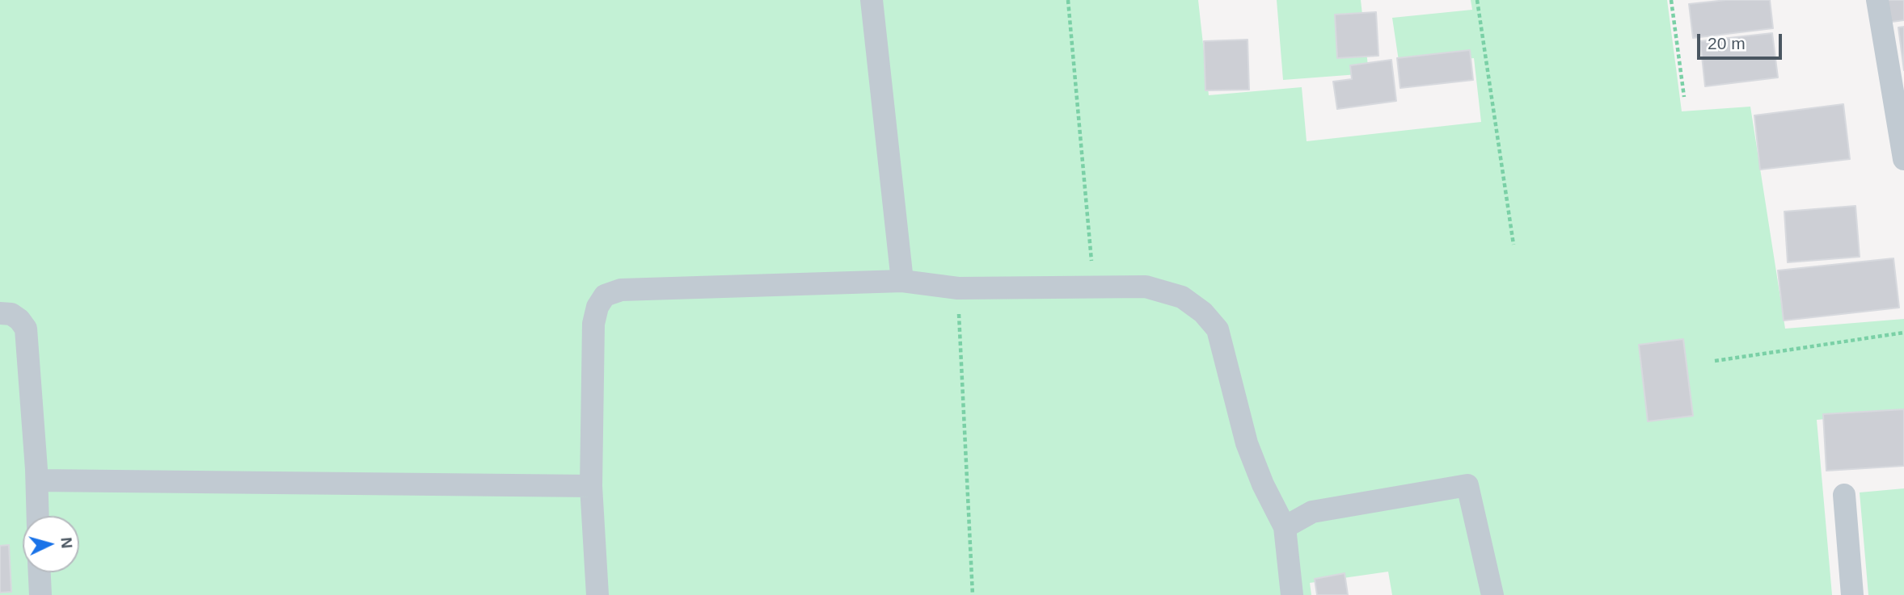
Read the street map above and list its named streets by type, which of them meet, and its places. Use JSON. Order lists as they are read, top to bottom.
{
  "scale_bar": "20 m",
  "north": "right"
}
